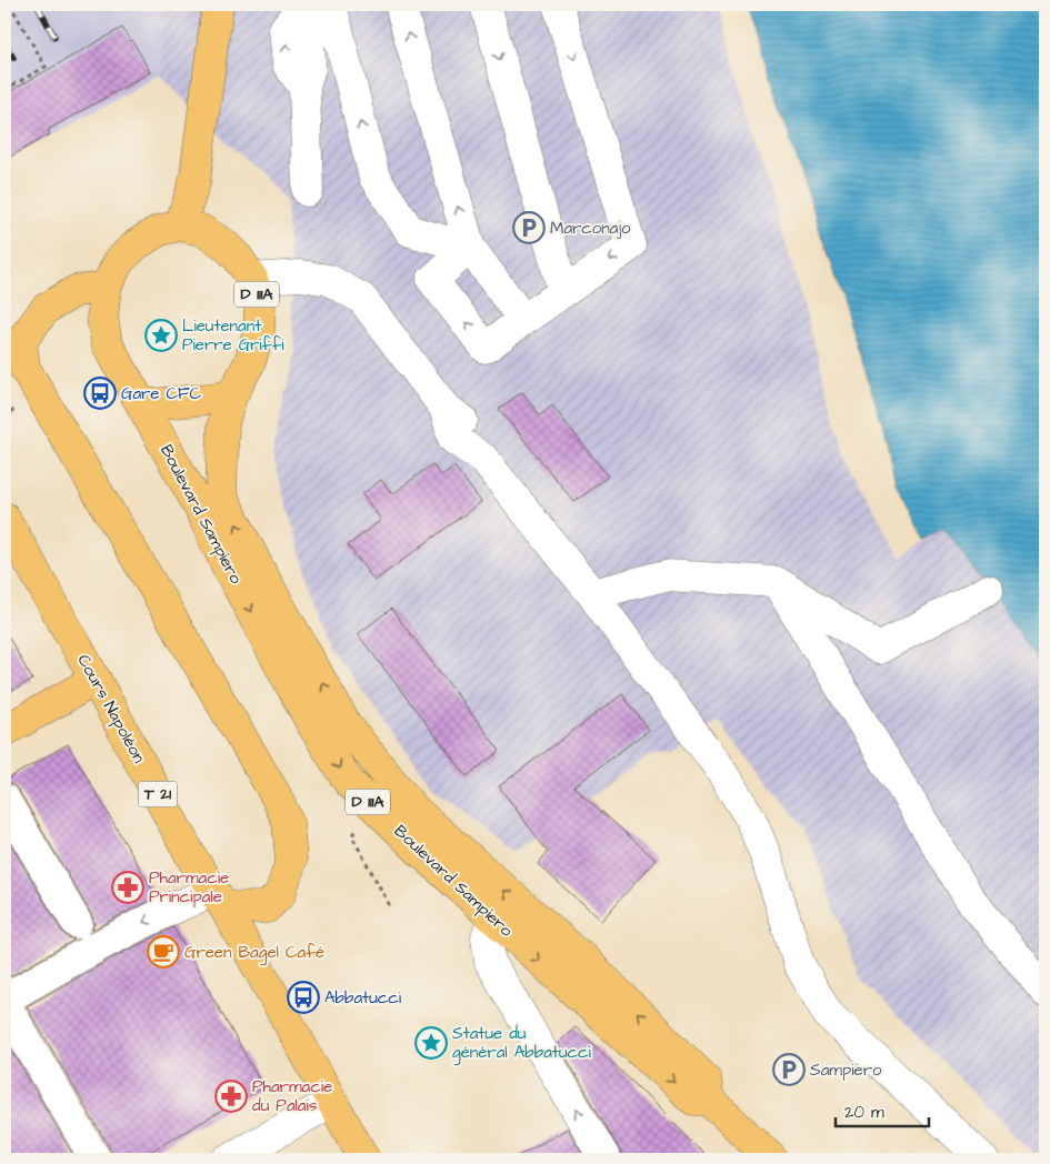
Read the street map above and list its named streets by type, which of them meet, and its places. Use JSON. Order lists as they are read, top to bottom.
{
  "streets": {
    "main road": [
      "D 111A",
      "Boulevard Sampiero",
      "Cours Napoléon",
      "T 21"
    ]
  },
  "crossings": [
    ["D 111A", "Boulevard Sampiero"]
  ],
  "places": {
    "parking": ["Marconajo", "Sampiero"],
    "place": ["Lieutenant Pierre Griffi", "Statue du général Abbatucci"],
    "bus stop": ["Gare CFC", "Abbatucci"],
    "pharmacy": ["Pharmacie Principale", "Pharmacie du Palais"],
    "cafe": ["Green Bagel Café"]
  },
  "scale_bar": "20 m"
}
